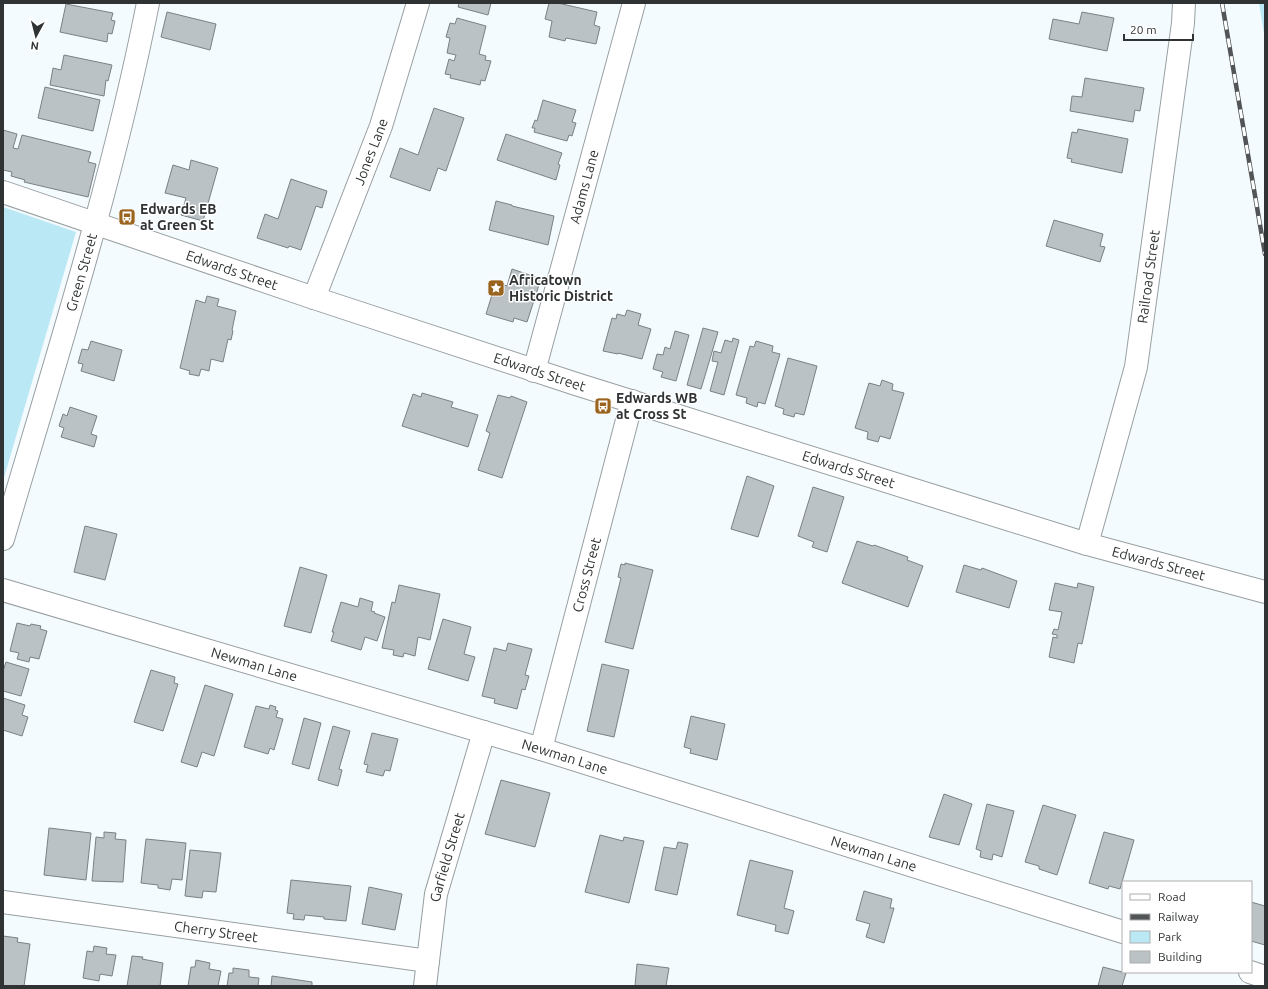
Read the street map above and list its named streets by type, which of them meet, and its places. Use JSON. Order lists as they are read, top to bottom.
{
  "streets": {
    "street": [
      "Jones Lane",
      "Adams Lane",
      "Edwards Street",
      "Green Street",
      "Railroad Street",
      "Cross Street",
      "Newman Lane",
      "Garfield Street",
      "Cherry Street"
    ]
  },
  "crossings": [
    ["Jones Lane", "Edwards Street"],
    ["Adams Lane", "Edwards Street"],
    ["Edwards Street", "Green Street"],
    ["Edwards Street", "Railroad Street"],
    ["Edwards Street", "Cross Street"],
    ["Cross Street", "Newman Lane"],
    ["Newman Lane", "Garfield Street"],
    ["Garfield Street", "Cherry Street"]
  ],
  "places": {
    "bus stop": ["Edwards EB at Green St", "Edwards WB at Cross St"],
    "place": ["Africatown Historic District"]
  },
  "legend": [
    "Road",
    "Railway",
    "Park",
    "Building"
  ],
  "scale_bar": "20 m",
  "north": "bottom"
}
